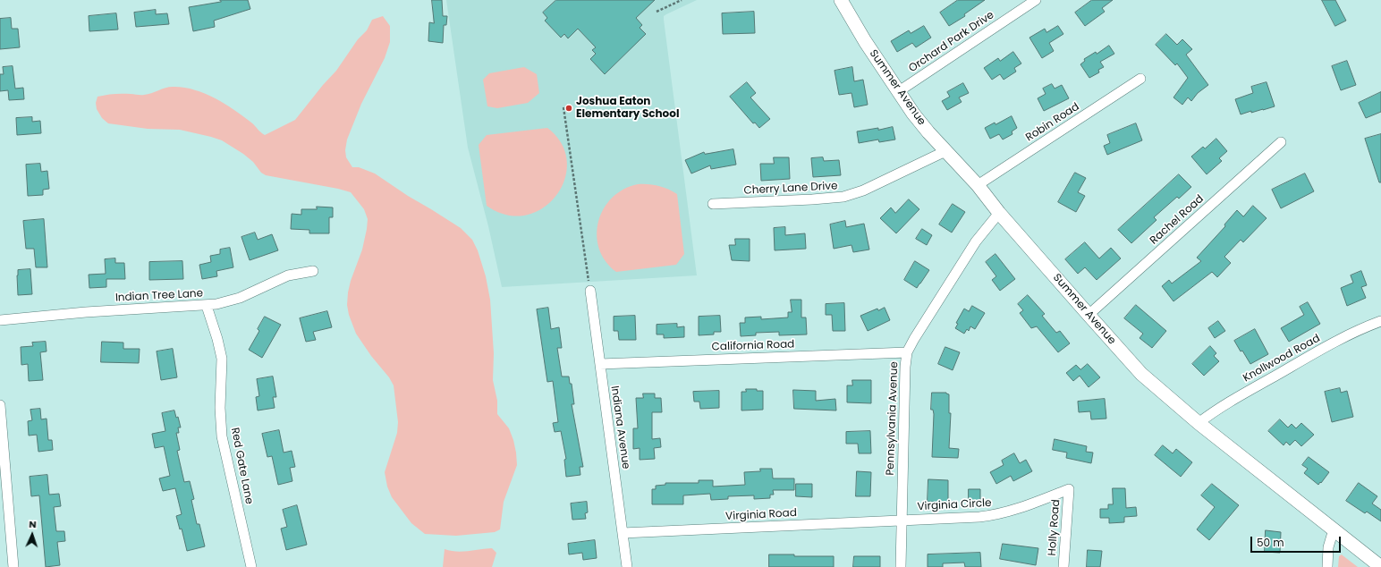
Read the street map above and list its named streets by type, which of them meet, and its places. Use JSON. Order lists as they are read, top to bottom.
{
  "streets": {
    "street": [
      "Orchard Park Drive",
      "Summer Avenue",
      "Robin Road",
      "Cherry Lane Drive",
      "Rachel Road",
      "Indian Tree Lane",
      "California Road",
      "Knollwood Road",
      "Pennsylvania Avenue",
      "Indiana Avenue",
      "Red Gate Lane",
      "Virginia Circle",
      "Virginia Road",
      "Holly Road"
    ]
  },
  "crossings": [
    ["Orchard Park Drive", "Summer Avenue"],
    ["Summer Avenue", "Robin Road"],
    ["Summer Avenue", "Cherry Lane Drive"],
    ["Summer Avenue", "Rachel Road"],
    ["Summer Avenue", "Knollwood Road"],
    ["Summer Avenue", "Pennsylvania Avenue"],
    ["Indian Tree Lane", "Red Gate Lane"],
    ["California Road", "Pennsylvania Avenue"],
    ["California Road", "Indiana Avenue"],
    ["Pennsylvania Avenue", "Virginia Circle"],
    ["Pennsylvania Avenue", "Virginia Road"],
    ["Indiana Avenue", "Virginia Road"],
    ["Virginia Circle", "Virginia Road"],
    ["Virginia Circle", "Holly Road"]
  ],
  "places": ["Joshua Eaton Elementary School"],
  "scale_bar": "50 m",
  "north": "top"
}
